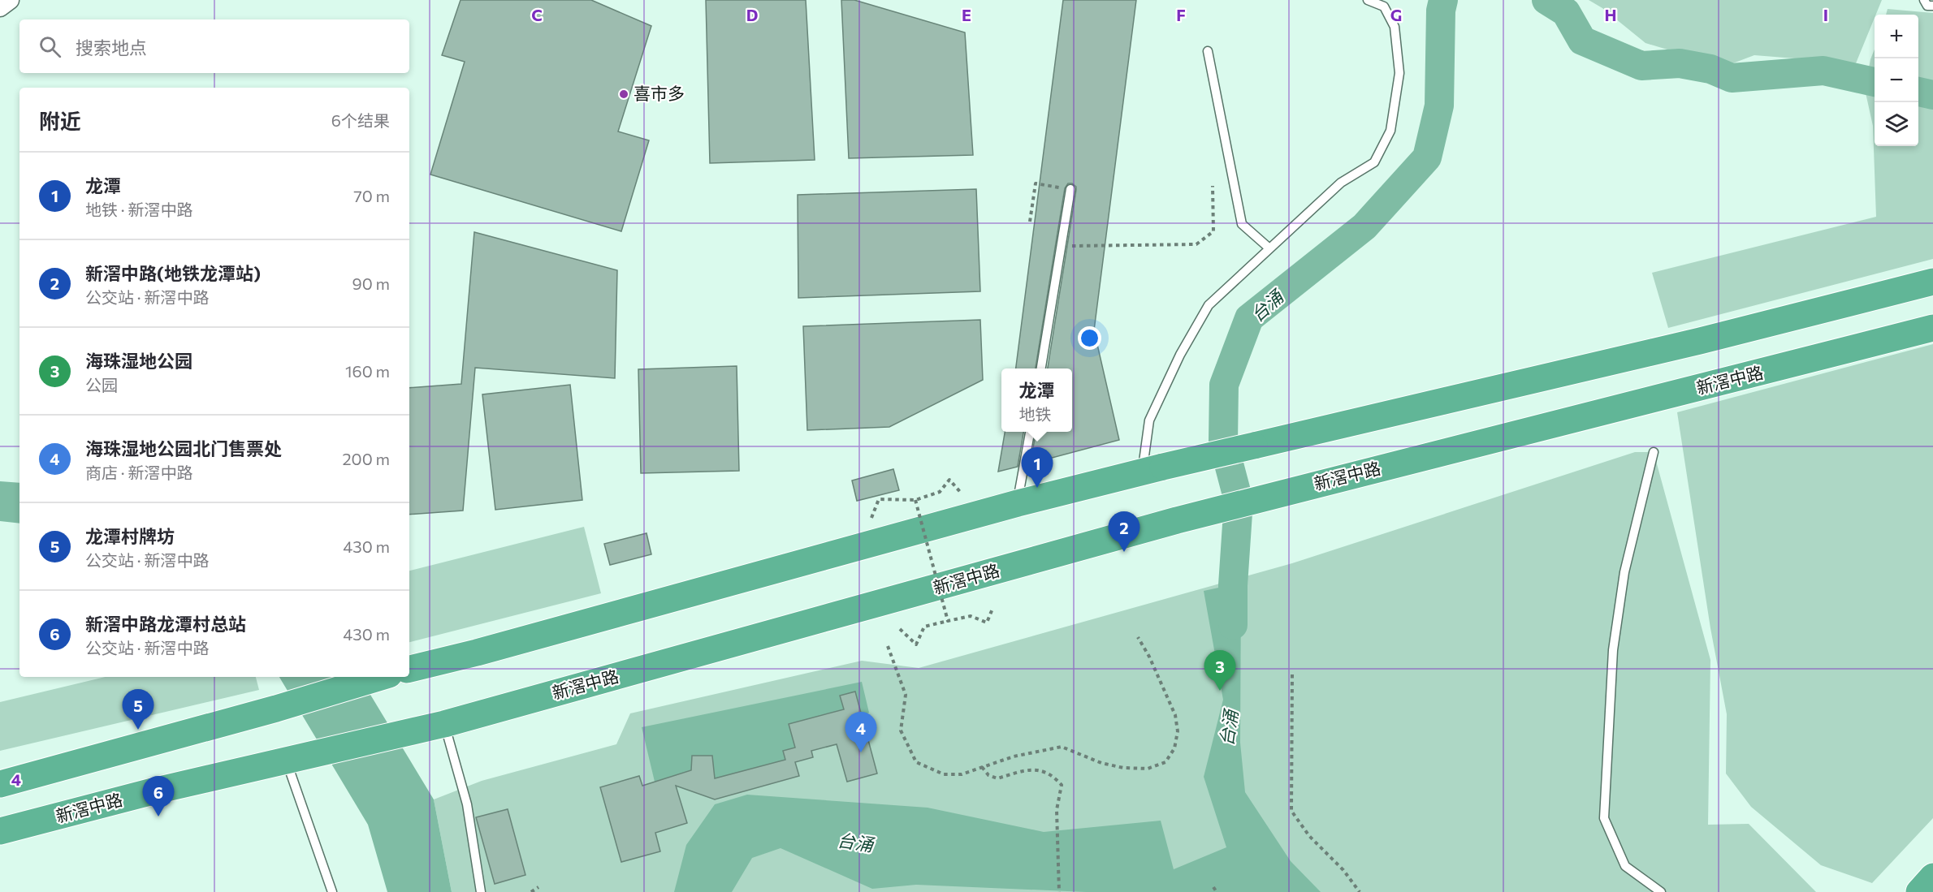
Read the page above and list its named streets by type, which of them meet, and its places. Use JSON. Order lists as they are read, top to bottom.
{
  "streets": {
    "highway": ["新滘中路"]
  },
  "water": ["台涌"],
  "places": ["喜市多"],
  "page": {
    "map_buttons": ["+", "−"],
    "search": "搜索地点",
    "heading": ["附近", "6个结果"],
    "list": [
      {
        "mark": "1",
        "name": "龙潭",
        "note": "地铁 · 新滘中路",
        "value": "70 m"
      },
      {
        "mark": "2",
        "name": "新滘中路(地铁龙潭站)",
        "note": "公交站 · 新滘中路",
        "value": "90 m"
      },
      {
        "mark": "3",
        "name": "海珠湿地公园",
        "note": "公园",
        "value": "160 m"
      },
      {
        "mark": "4",
        "name": "海珠湿地公园北门售票处",
        "note": "商店 · 新滘中路",
        "value": "200 m"
      },
      {
        "mark": "5",
        "name": "龙潭村牌坊",
        "note": "公交站 · 新滘中路",
        "value": "430 m"
      },
      {
        "mark": "6",
        "name": "新滘中路龙潭村总站",
        "note": "公交站 · 新滘中路",
        "value": "430 m"
      }
    ],
    "popup": ["龙潭", "地铁"],
    "pins": [
      "1",
      "2",
      "3",
      "5",
      "4",
      "6"
    ]
  },
  "grid": {
    "columns": [
      "C",
      "D",
      "E",
      "F",
      "G",
      "H",
      "I"
    ],
    "rows": ["4"]
  }
}
